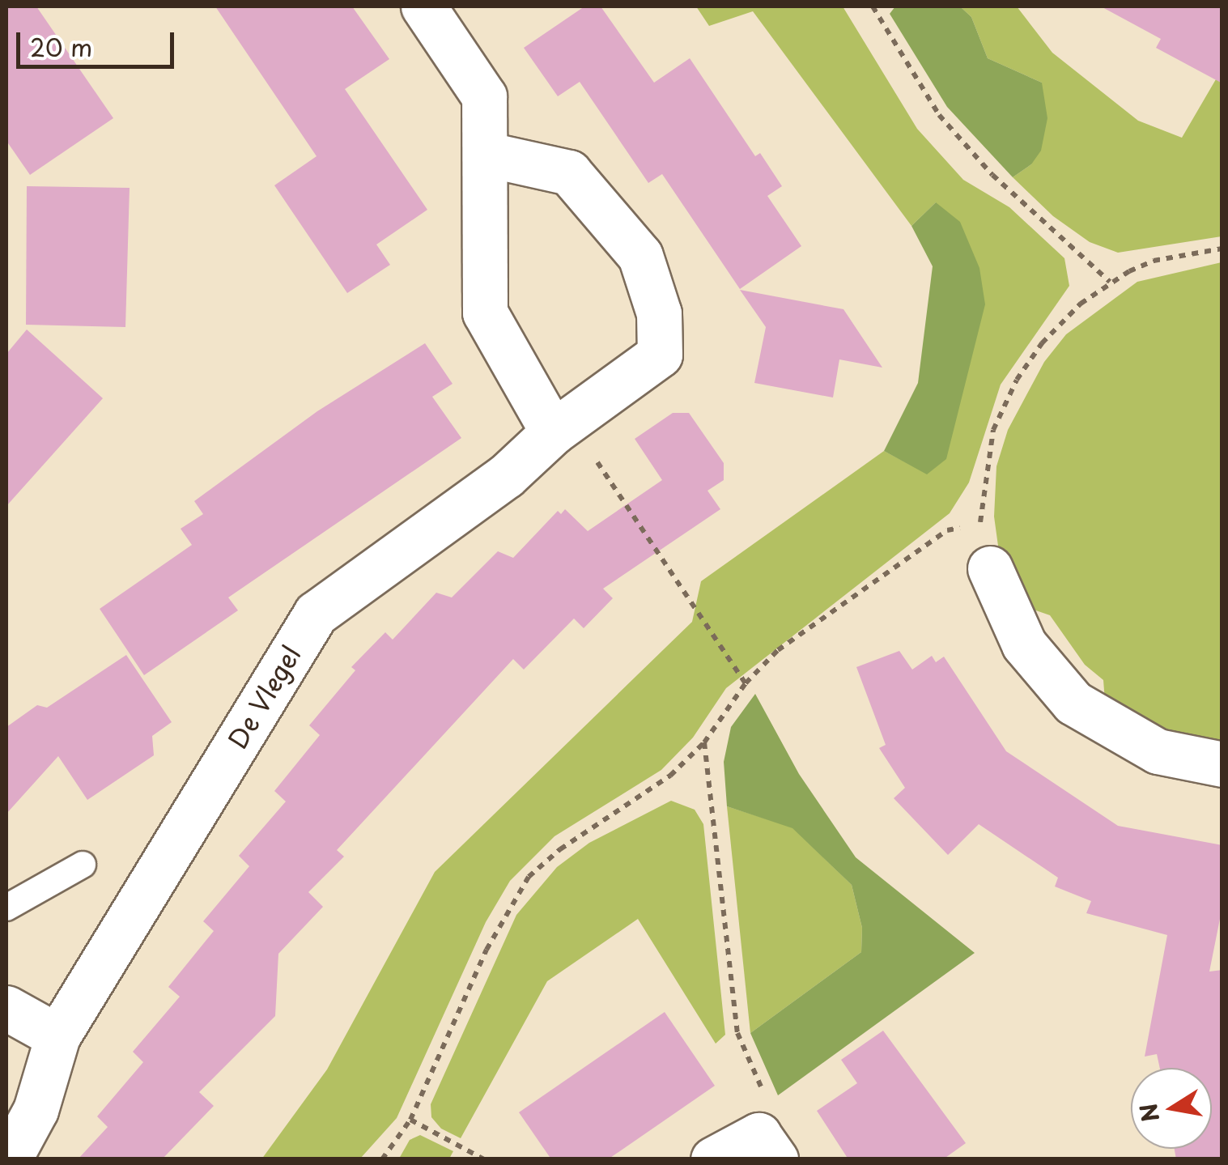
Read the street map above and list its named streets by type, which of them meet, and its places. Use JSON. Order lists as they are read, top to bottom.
{
  "streets": {
    "street": ["De Vlegel"]
  },
  "scale_bar": "20 m",
  "north": "left"
}
